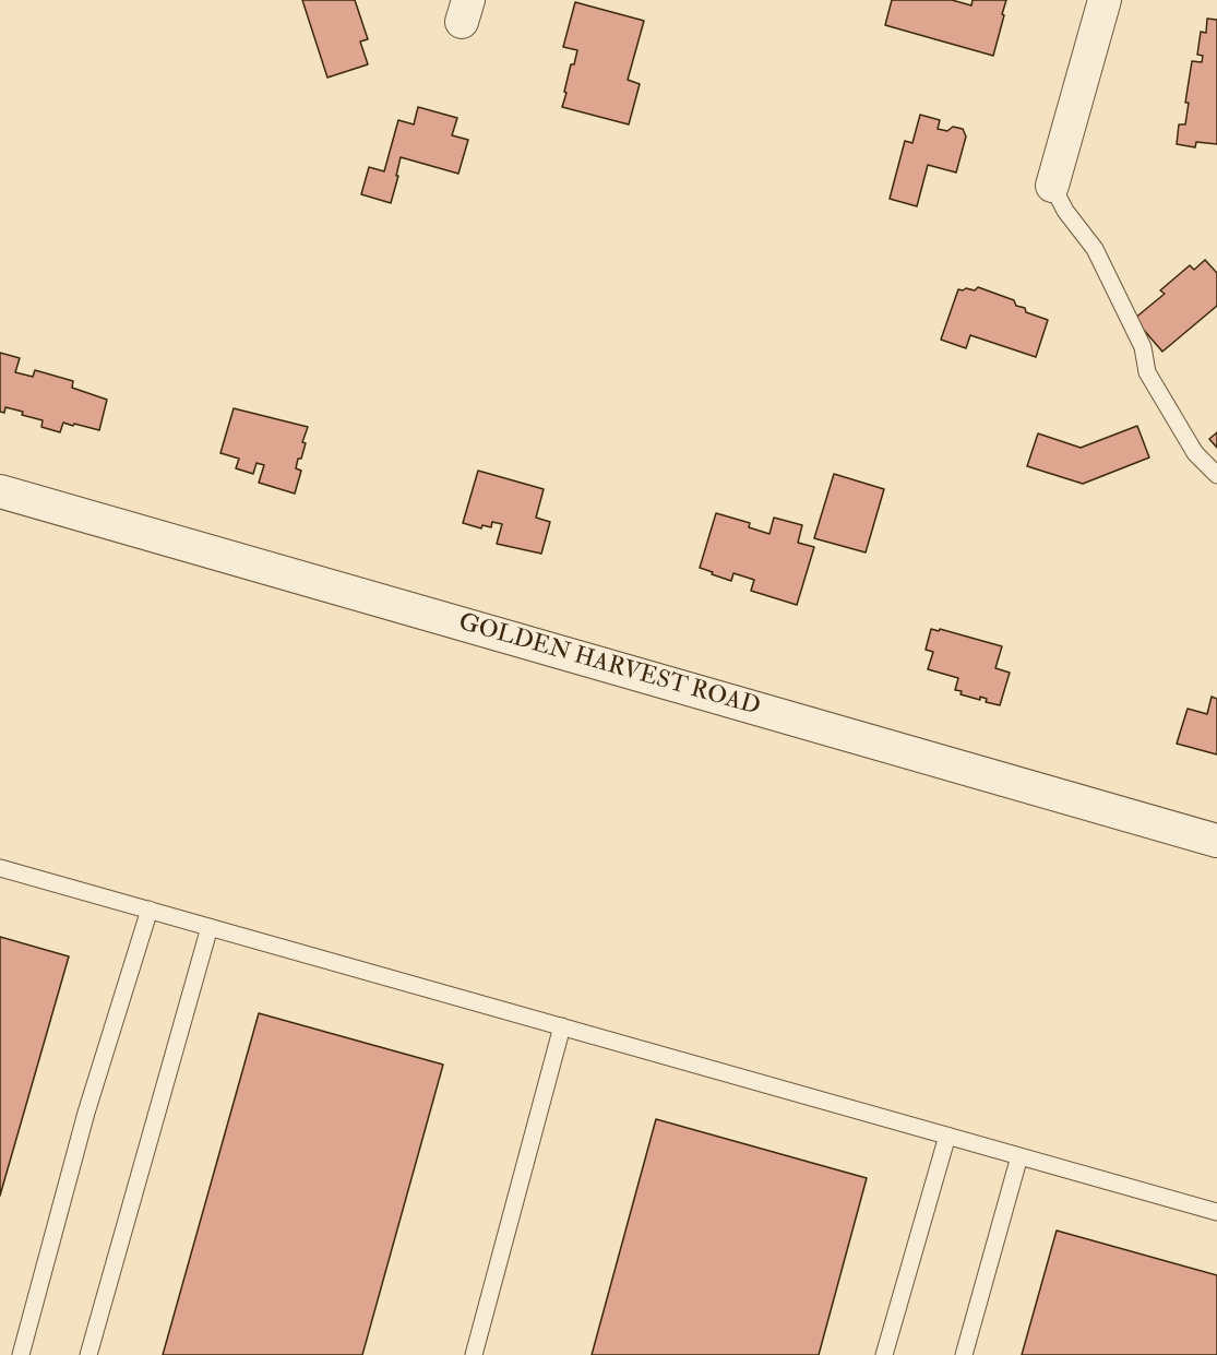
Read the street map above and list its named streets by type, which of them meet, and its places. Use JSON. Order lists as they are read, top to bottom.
{
  "streets": {
    "street": ["GOLDEN HARVEST ROAD"]
  }
}
